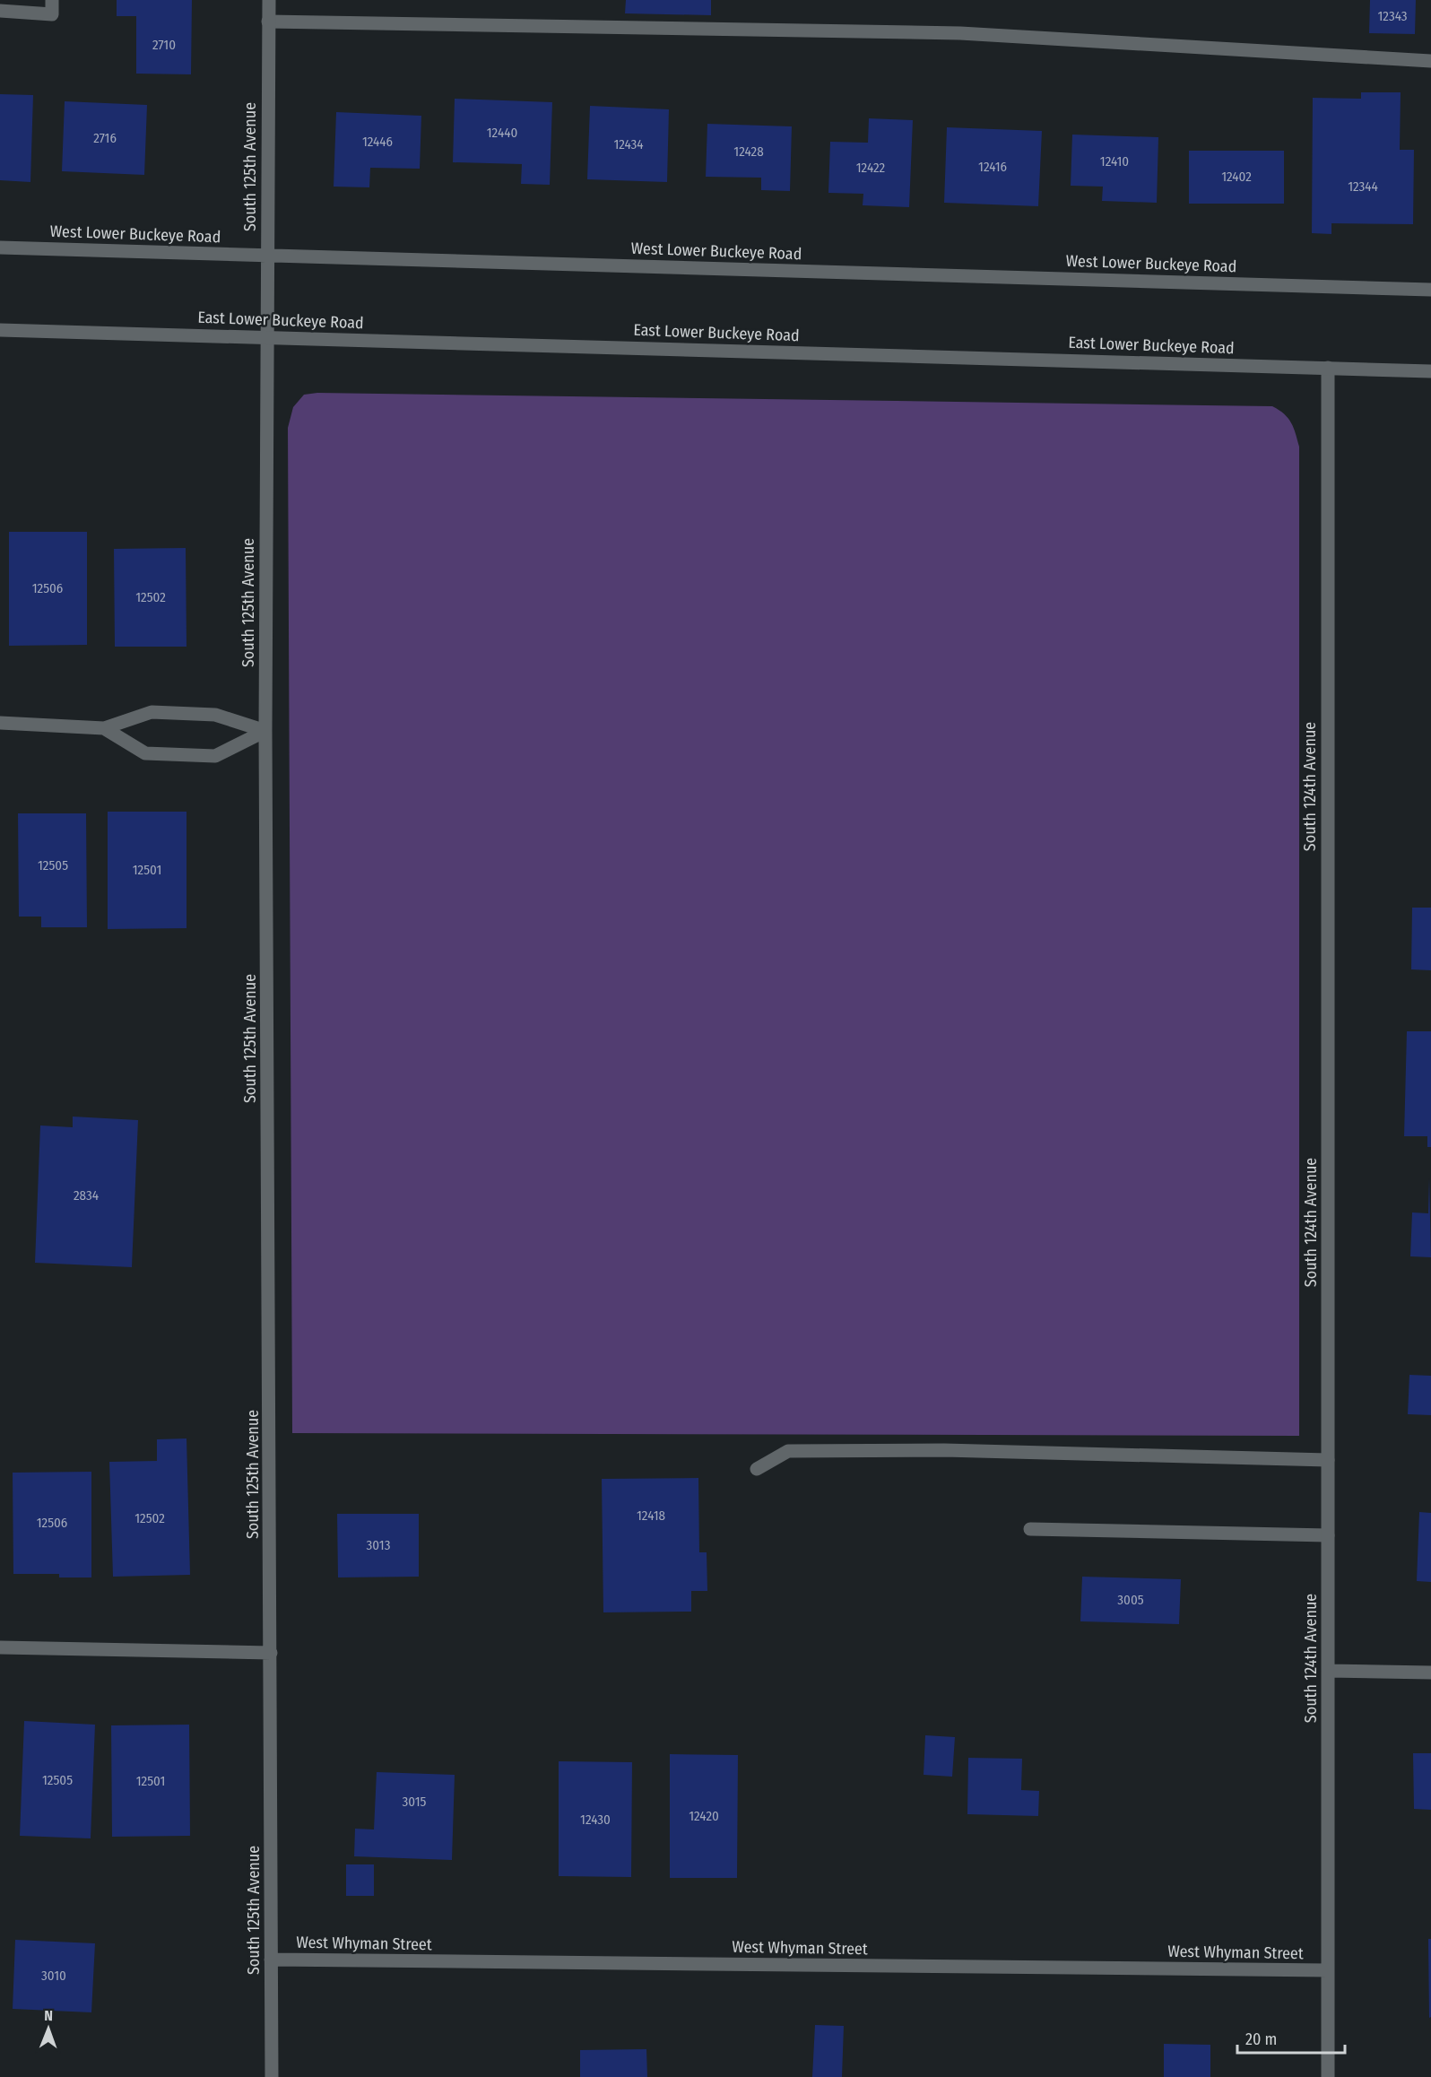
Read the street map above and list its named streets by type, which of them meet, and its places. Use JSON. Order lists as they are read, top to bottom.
{
  "streets": {
    "street": [
      "South 125th Avenue",
      "West Lower Buckeye Road",
      "East Lower Buckeye Road",
      "South 124th Avenue",
      "West Whyman Street"
    ]
  },
  "crossings": [
    ["South 125th Avenue", "West Lower Buckeye Road"],
    ["South 125th Avenue", "East Lower Buckeye Road"],
    ["South 125th Avenue", "West Whyman Street"],
    ["East Lower Buckeye Road", "South 124th Avenue"],
    ["South 124th Avenue", "West Whyman Street"]
  ],
  "house_numbers": [
    "12343",
    "2710",
    "12440",
    "2716",
    "12446",
    "12434",
    "12428",
    "12410",
    "12416",
    "12422",
    "12402",
    "12344",
    "12506",
    "12502",
    "12505",
    "12501",
    "2834",
    "12418",
    "12502",
    "12506",
    "3013",
    "3005",
    "12505",
    "12501",
    "3015",
    "12420",
    "12430",
    "3010"
  ],
  "scale_bar": "20 m",
  "north": "top"
}
